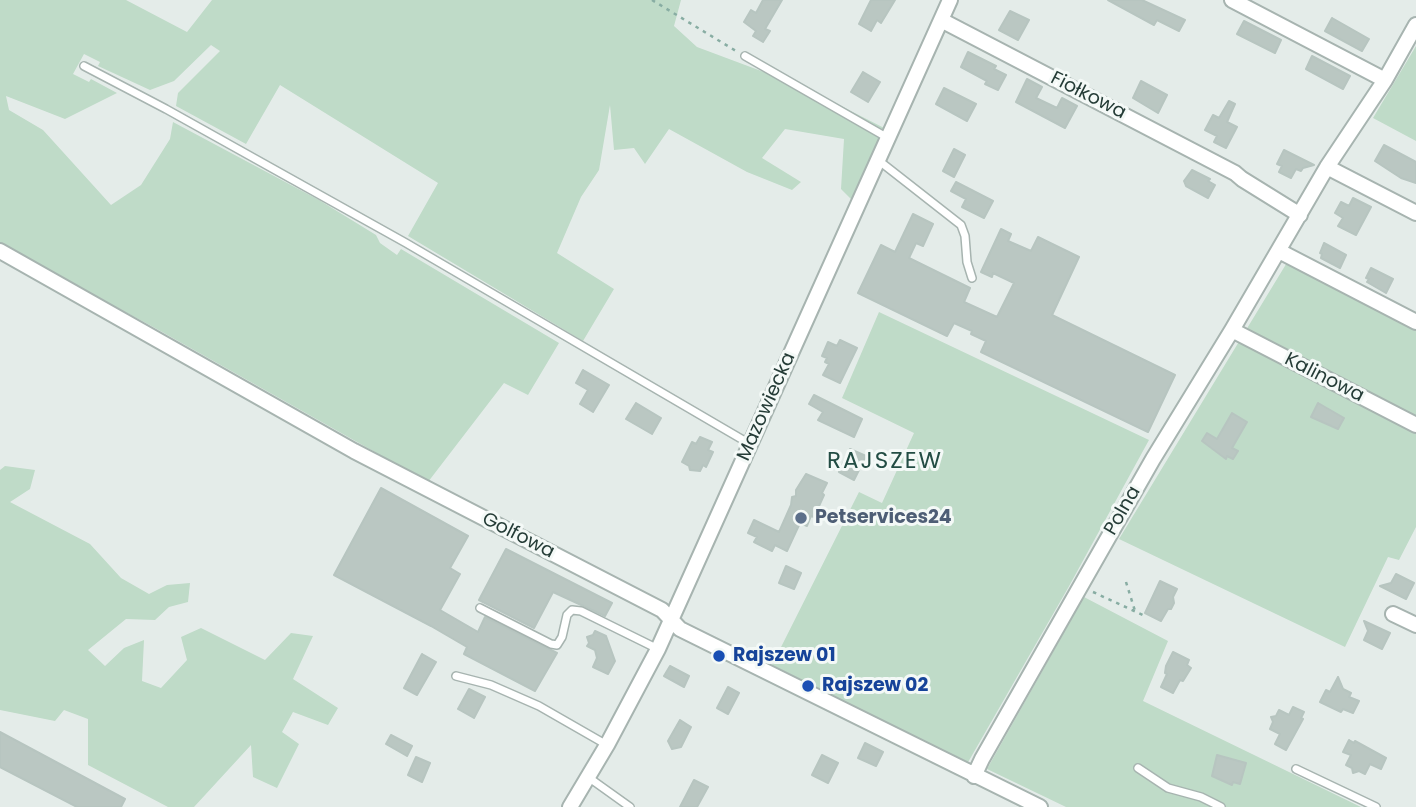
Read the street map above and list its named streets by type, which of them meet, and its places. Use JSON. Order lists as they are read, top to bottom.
{
  "streets": {
    "street": [
      "Fiołkowa",
      "Kalinowa",
      "Mazowiecka",
      "Polna",
      "Golfowa"
    ]
  },
  "crossings": [
    ["Fiołkowa", "Mazowiecka"],
    ["Fiołkowa", "Polna"],
    ["Kalinowa", "Polna"],
    ["Mazowiecka", "Golfowa"],
    ["Polna", "Golfowa"]
  ],
  "districts": ["RAJSZEW"],
  "places": ["Petservices24", "Rajszew 01", "Rajszew 02"]
}
